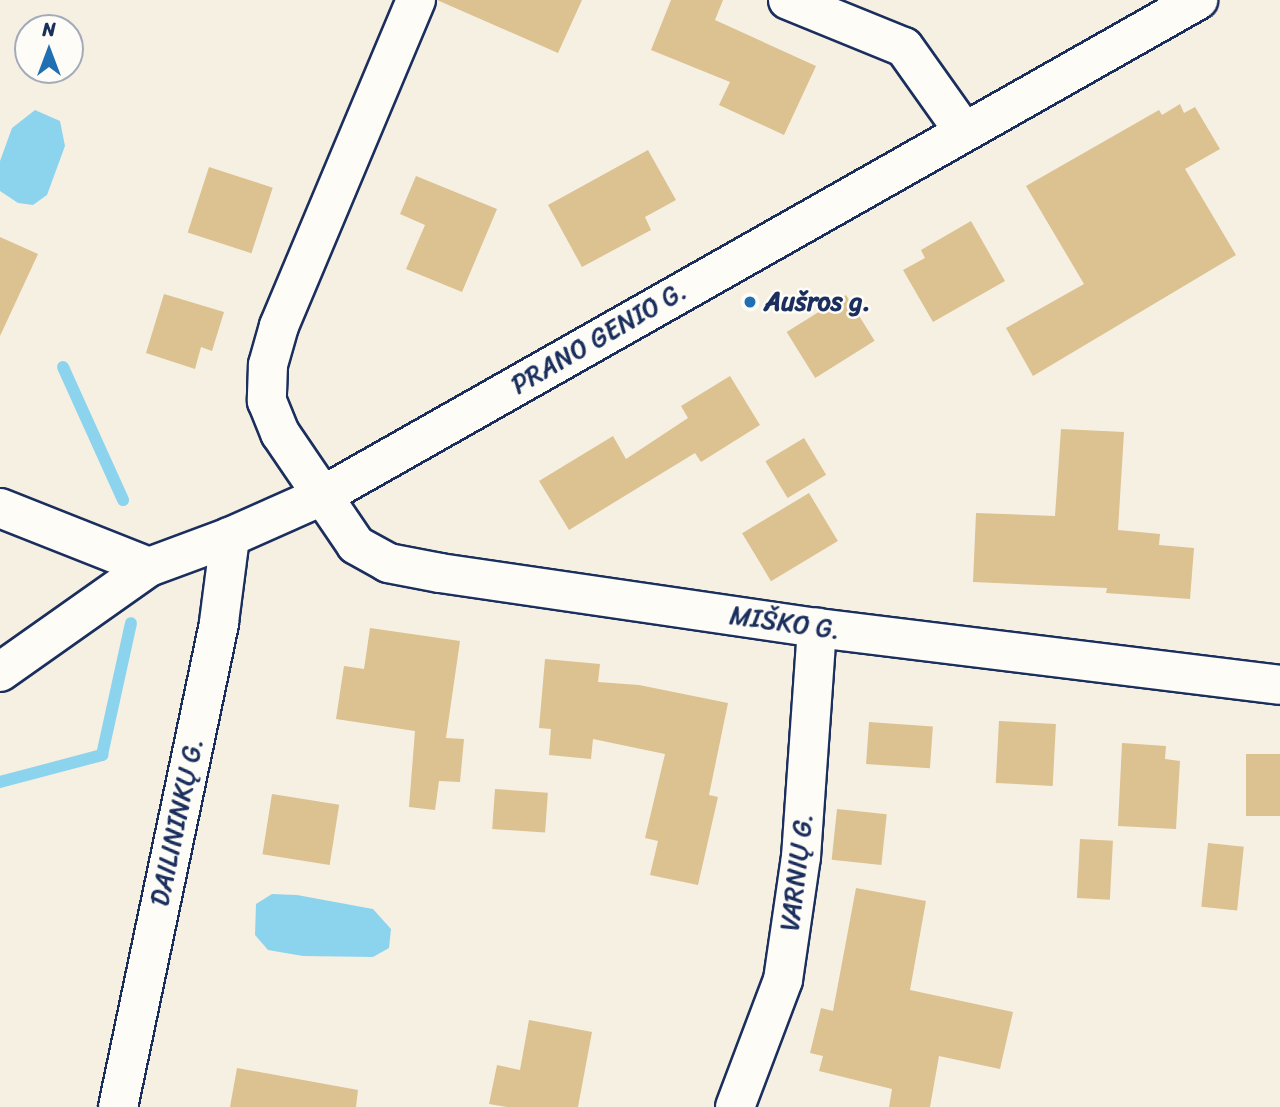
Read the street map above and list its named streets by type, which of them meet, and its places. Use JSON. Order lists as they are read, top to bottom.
{
  "streets": {
    "street": [
      "PRANO GENIO G.",
      "MIŠKO G.",
      "DAILININKŲ G.",
      "VARNIŲ G."
    ]
  },
  "crossings": [
    ["PRANO GENIO G.", "MIŠKO G."],
    ["PRANO GENIO G.", "DAILININKŲ G."],
    ["MIŠKO G.", "VARNIŲ G."]
  ],
  "places": ["Aušros g."],
  "north": "top"
}
